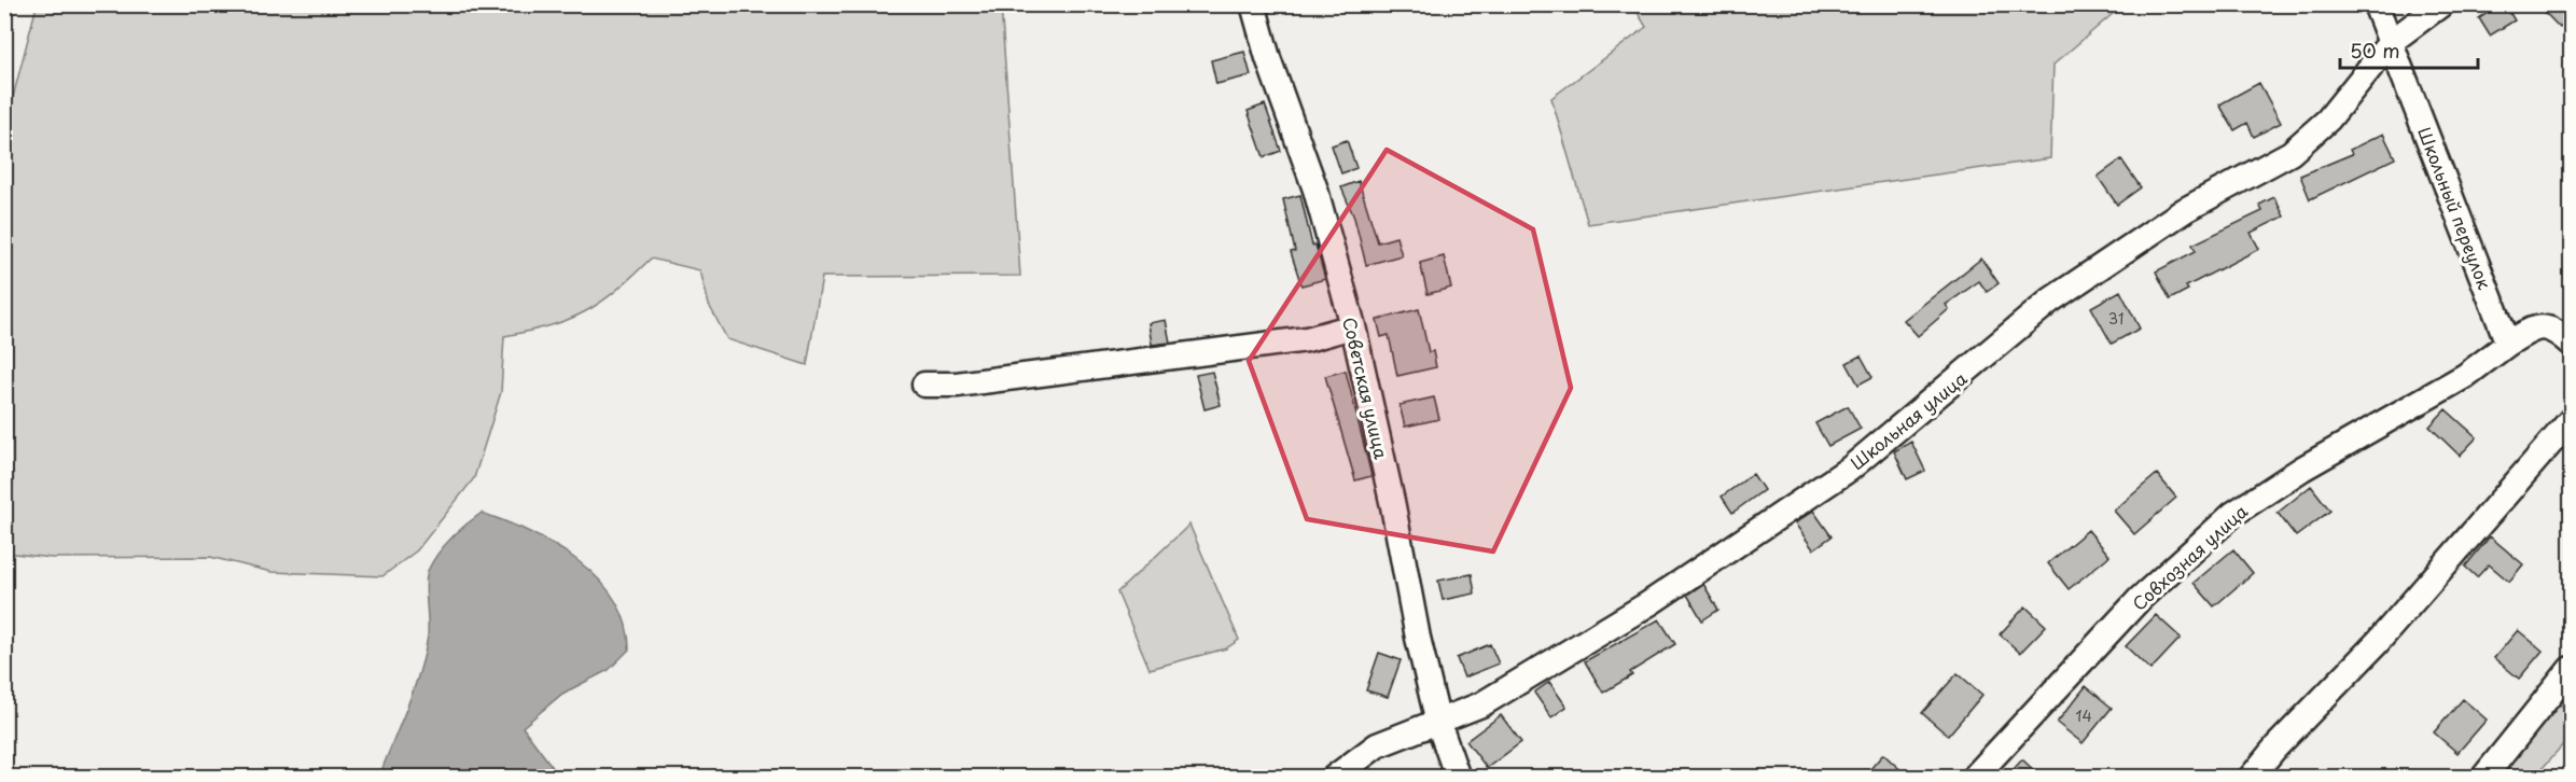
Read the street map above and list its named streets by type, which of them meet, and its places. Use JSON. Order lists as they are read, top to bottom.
{
  "streets": {
    "street": [
      "Школьный переулок",
      "Советская улица",
      "Школьная улица",
      "Совхозная улица"
    ]
  },
  "crossings": [
    ["Школьный переулок", "Школьная улица"],
    ["Школьный переулок", "Совхозная улица"],
    ["Советская улица", "Школьная улица"]
  ],
  "house_numbers": ["31", "14"],
  "scale_bar": "50 m"
}
